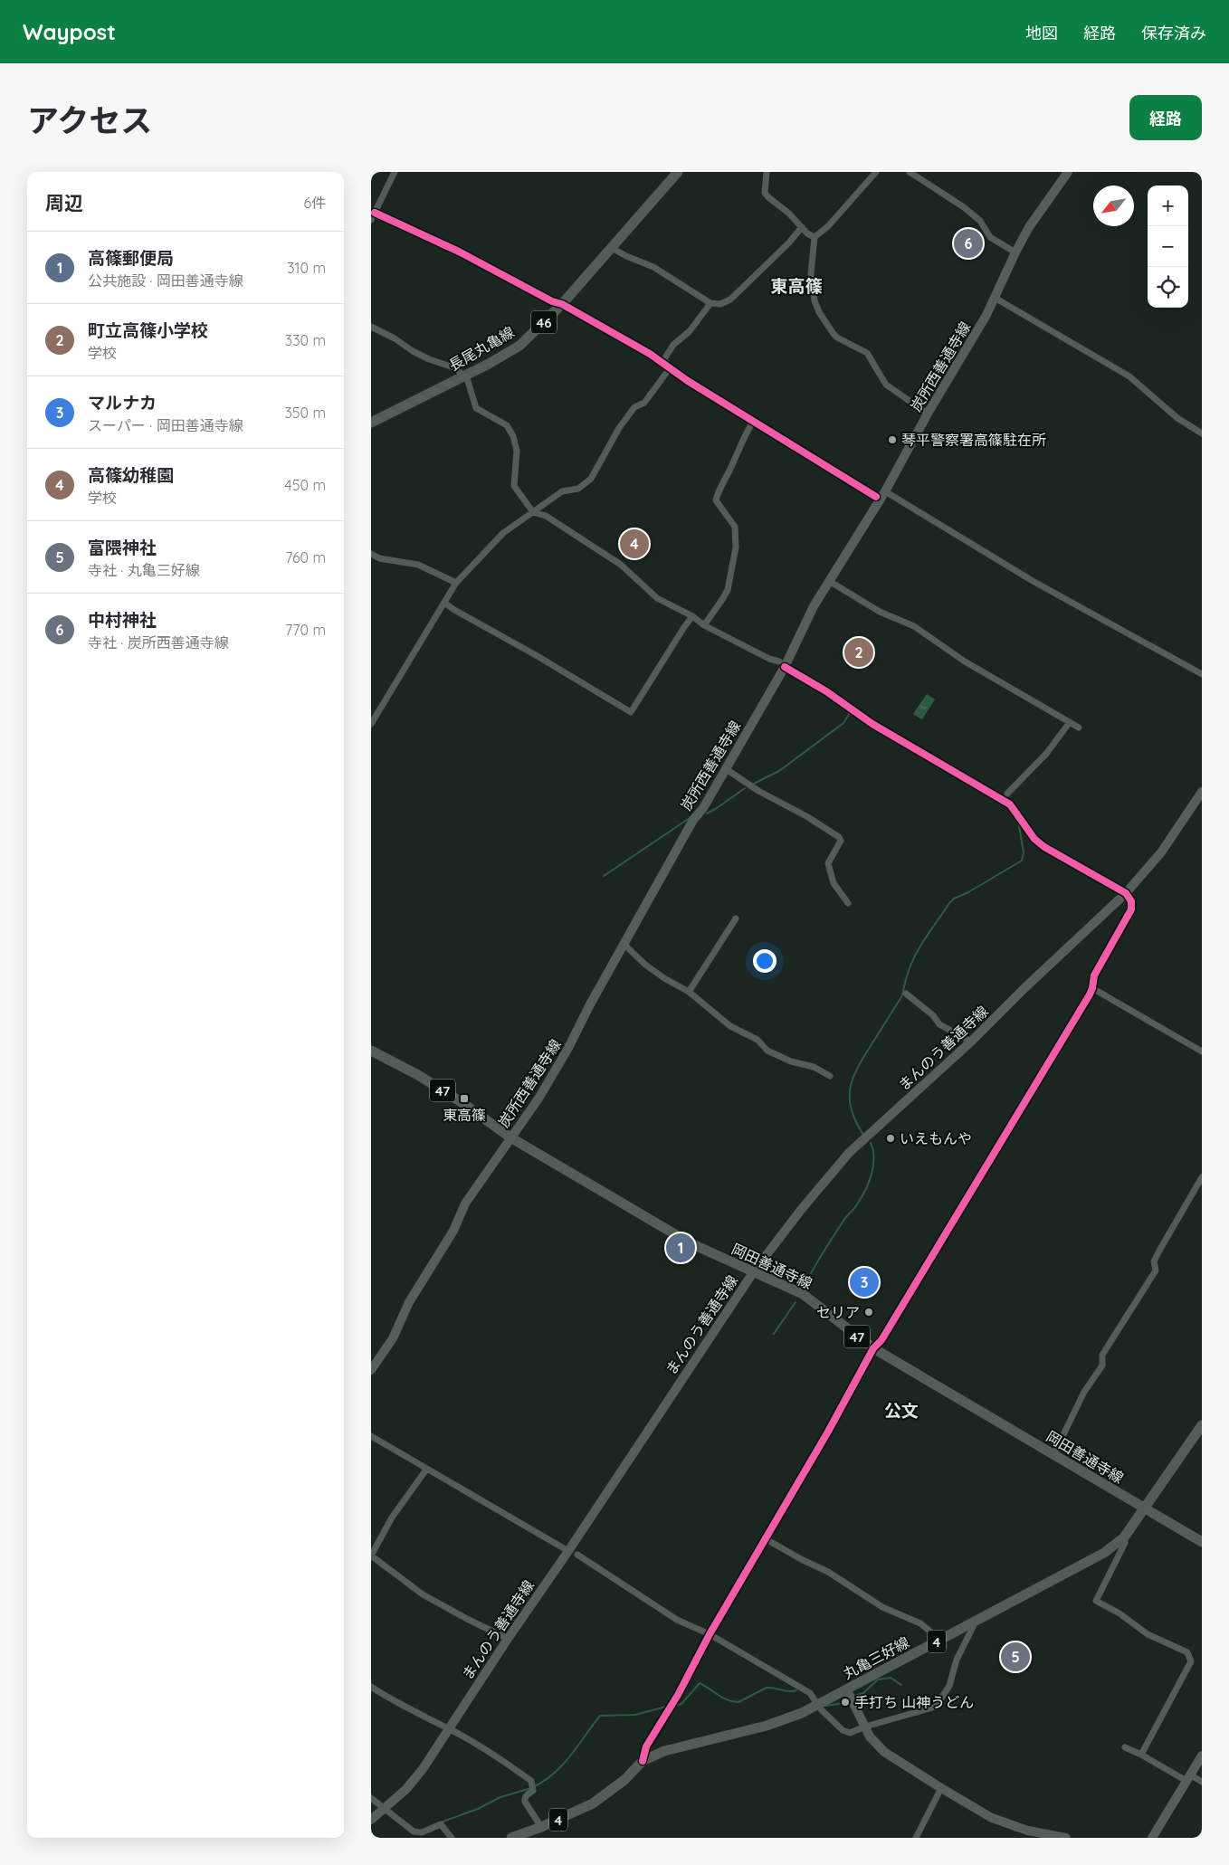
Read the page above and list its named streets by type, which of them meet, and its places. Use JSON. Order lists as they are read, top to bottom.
{
  "streets": {
    "main road": [
      "46",
      "長尾丸亀線",
      "炭所西善通寺線",
      "まんのう善通寺線",
      "47",
      "岡田善通寺線",
      "4",
      "丸亀三好線"
    ]
  },
  "crossings": [
    ["炭所西善通寺線", "岡田善通寺線"],
    ["まんのう善通寺線", "岡田善通寺線"],
    ["岡田善通寺線", "丸亀三好線"]
  ],
  "districts": ["東高篠", "公文"],
  "places": {
    "other": [
      "琴平警察署高篠駐在所",
      "いえもんや",
      "セリア",
      "手打ち 山神うどん"
    ],
    "transit": ["東高篠"]
  },
  "north": "bottom left",
  "page": {
    "header": "Waypost",
    "nav": ["地図", "経路", "保存済み"],
    "title": "アクセス",
    "buttons": "経路",
    "heading": ["周辺", "6件"],
    "map_buttons": ["+", "−"],
    "pins": [
      "6",
      "4",
      "2",
      "1",
      "3",
      "5"
    ],
    "list": [
      {
        "mark": "1",
        "name": "高篠郵便局",
        "note": "公共施設 · 岡田善通寺線",
        "value": "310 m"
      },
      {
        "mark": "2",
        "name": "町立高篠小学校",
        "note": "学校",
        "value": "330 m"
      },
      {
        "mark": "3",
        "name": "マルナカ",
        "note": "スーパー · 岡田善通寺線",
        "value": "350 m"
      },
      {
        "mark": "4",
        "name": "高篠幼稚園",
        "note": "学校",
        "value": "450 m"
      },
      {
        "mark": "5",
        "name": "富隈神社",
        "note": "寺社 · 丸亀三好線",
        "value": "760 m"
      },
      {
        "mark": "6",
        "name": "中村神社",
        "note": "寺社 · 炭所西善通寺線",
        "value": "770 m"
      }
    ]
  }
}
